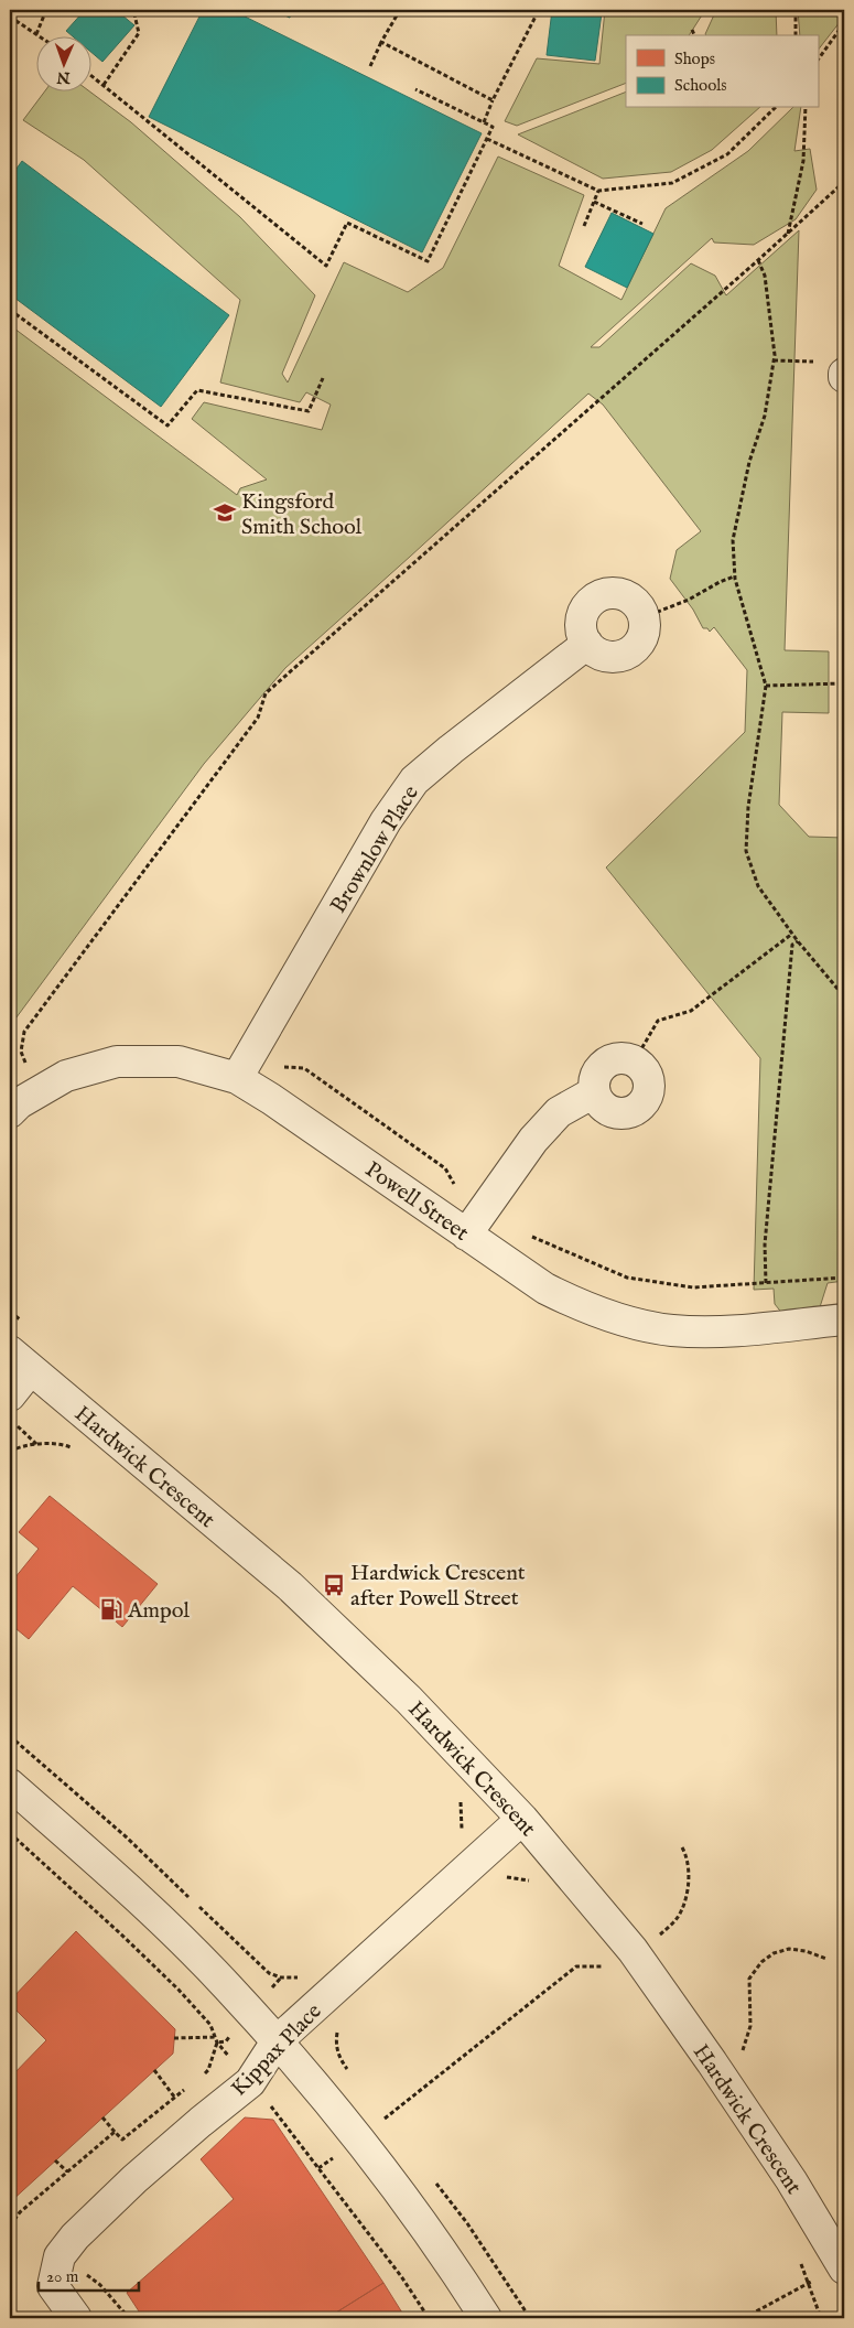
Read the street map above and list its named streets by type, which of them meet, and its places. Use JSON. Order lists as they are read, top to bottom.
{
  "streets": {
    "street": [
      "Brownlow Place",
      "Powell Street",
      "Hardwick Crescent",
      "Kippax Place"
    ]
  },
  "crossings": [
    ["Brownlow Place", "Powell Street"],
    ["Hardwick Crescent", "Kippax Place"]
  ],
  "places": {
    "school or university": ["Kingsford Smith School"],
    "bus stop": ["Hardwick Crescent after Powell Street"],
    "fuel station": ["Ampol"]
  },
  "legend": ["Shops", "Schools"],
  "scale_bar": "20 m",
  "north": "bottom"
}
